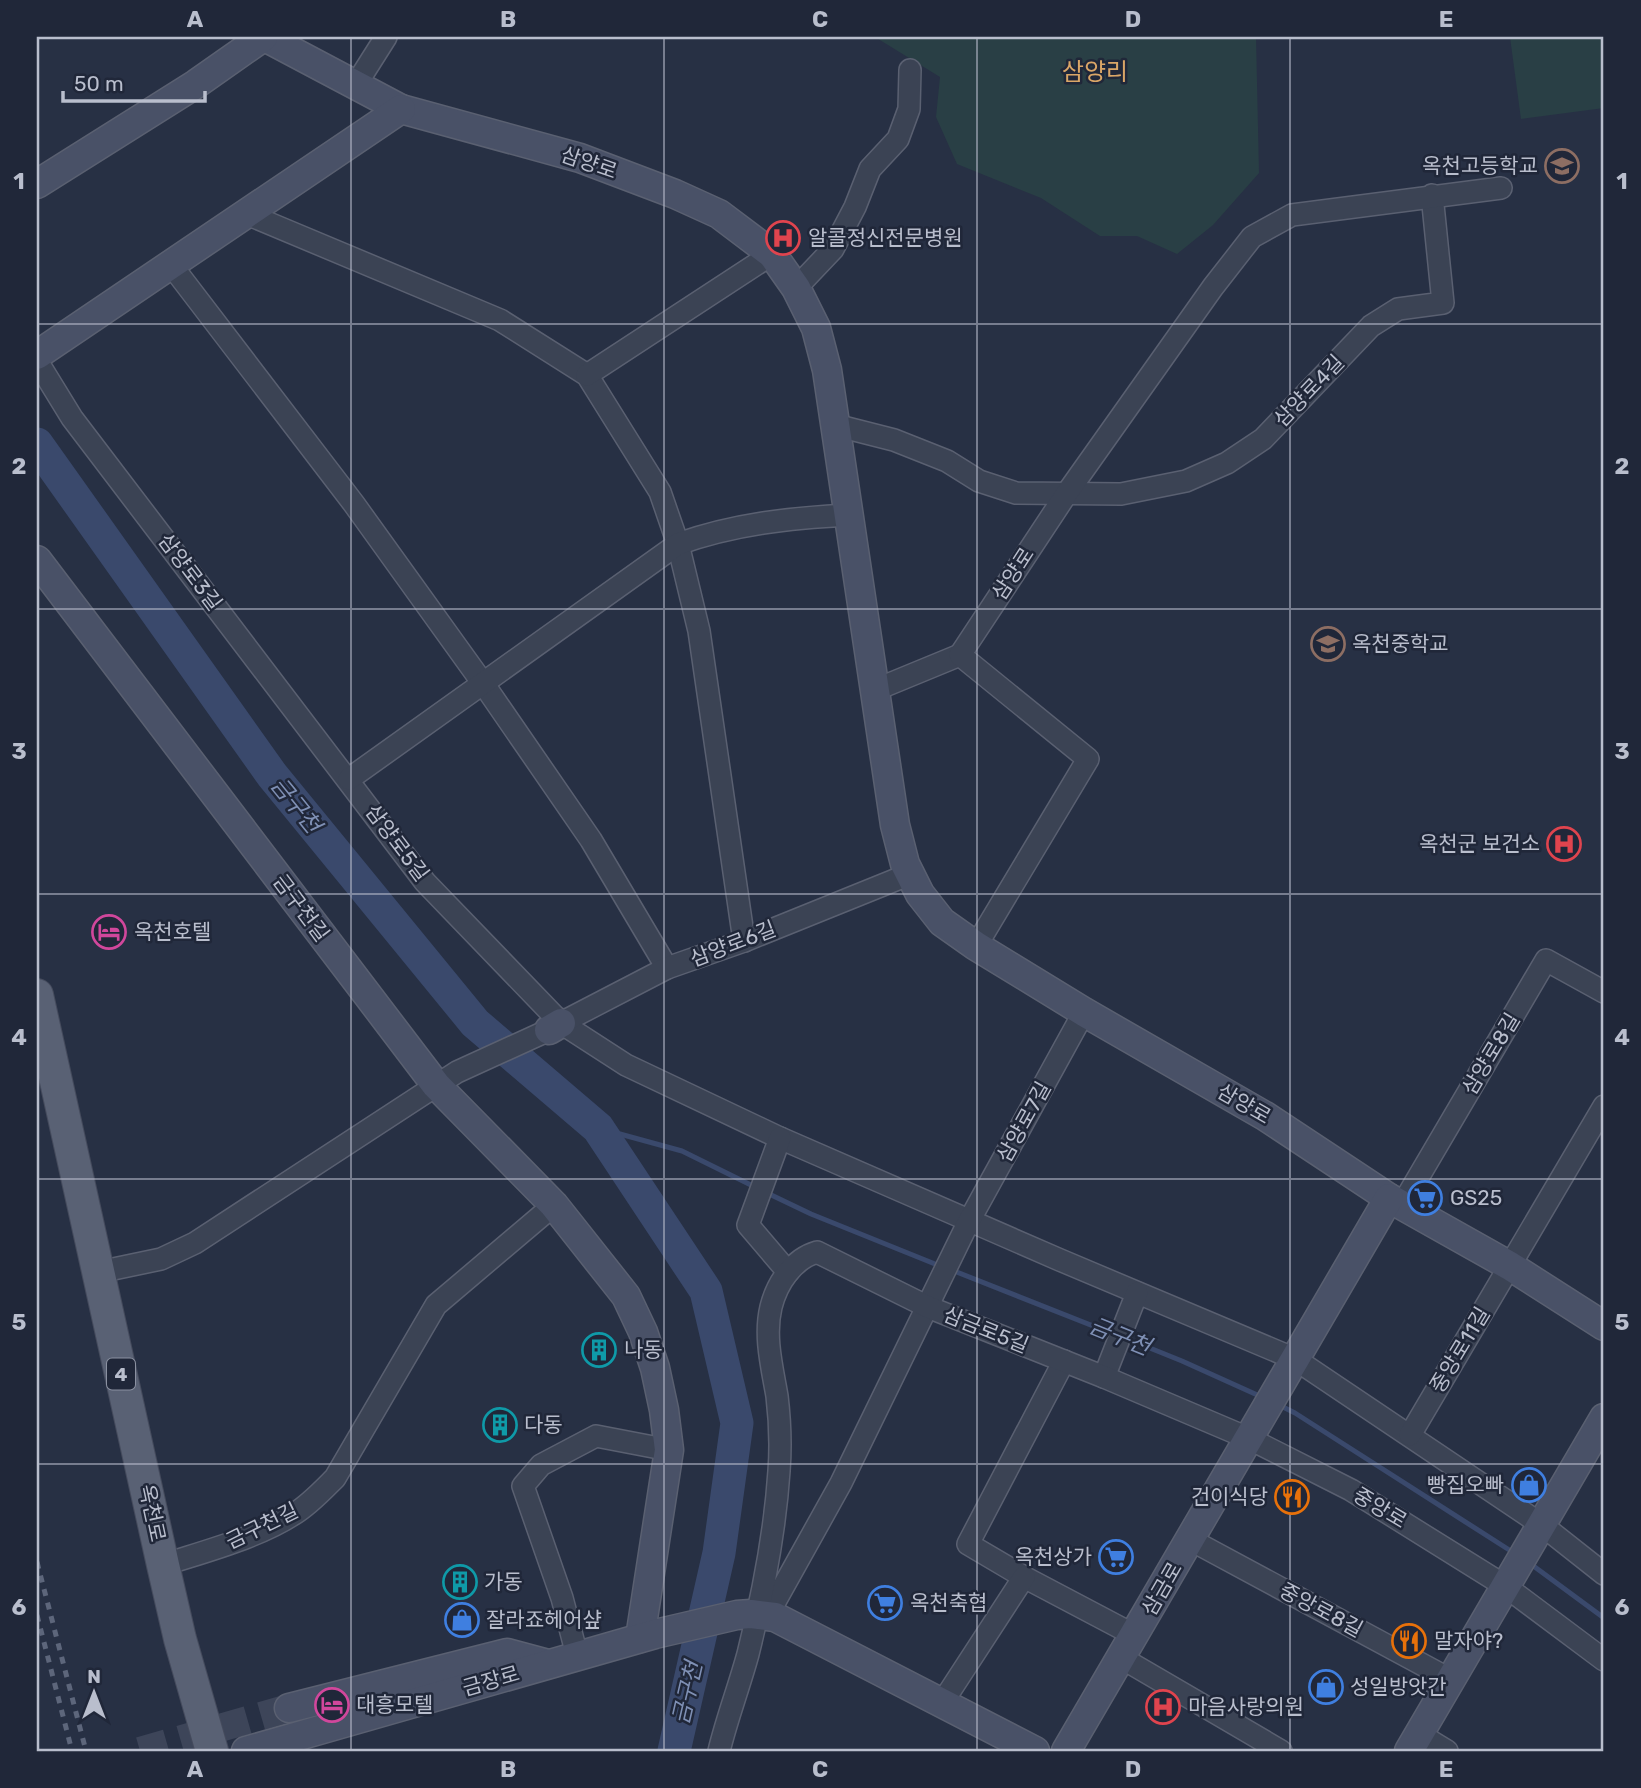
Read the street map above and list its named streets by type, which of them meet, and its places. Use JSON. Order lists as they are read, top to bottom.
{
  "streets": {
    "main road": ["4", "옥천로"],
    "street": [
      "삼양로",
      "삼양로4길",
      "삼양로3길",
      "삼양로5길",
      "금구천길",
      "삼양로6길",
      "삼양로8길",
      "삼양로7길",
      "삼금로5길",
      "중앙로11길",
      "중앙로",
      "삼금로",
      "중앙로8길",
      "금장로"
    ]
  },
  "crossings": [
    ["삼양로", "삼양로4길"],
    ["삼양로", "삼양로6길"],
    ["삼양로", "삼양로8길"],
    ["삼양로", "삼양로7길"],
    ["삼양로", "중앙로11길"],
    ["삼양로3길", "삼양로5길"],
    ["삼양로5길", "삼양로6길"],
    ["삼양로5길", "삼양로7길"],
    ["삼양로5길", "삼금로"],
    ["금구천길", "삼양로6길"],
    ["금구천길", "옥천로"],
    ["금구천길", "금장로"],
    ["삼양로7길", "삼금로5길"],
    ["삼금로5길", "중앙로"],
    ["삼금로5길", "삼금로"],
    ["삼금로5길", "금장로"],
    ["중앙로", "삼금로"],
    ["삼금로", "중앙로8길"]
  ],
  "districts": ["삼양리"],
  "water": ["금구천"],
  "places": {
    "school or university": ["옥천고등학교", "옥천중학교"],
    "hospital": ["알콜정신전문병원", "옥천군 보건소", "마음사랑의원"],
    "hotel": ["옥천호텔", "대흥모텔"],
    "supermarket": ["GS25", "옥천상가", "옥천축협"],
    "building": ["나동", "다동", "가동"],
    "shop": ["빵집오빠", "잘라죠헤어샾", "성일방앗간"],
    "restaurant": ["건이식당", "말자야?"]
  },
  "scale_bar": "50 m",
  "north": "top",
  "grid": {
    "columns": [
      "A",
      "B",
      "C",
      "D",
      "E"
    ],
    "rows": [
      "1",
      "2",
      "3",
      "4",
      "5",
      "6"
    ]
  }
}
